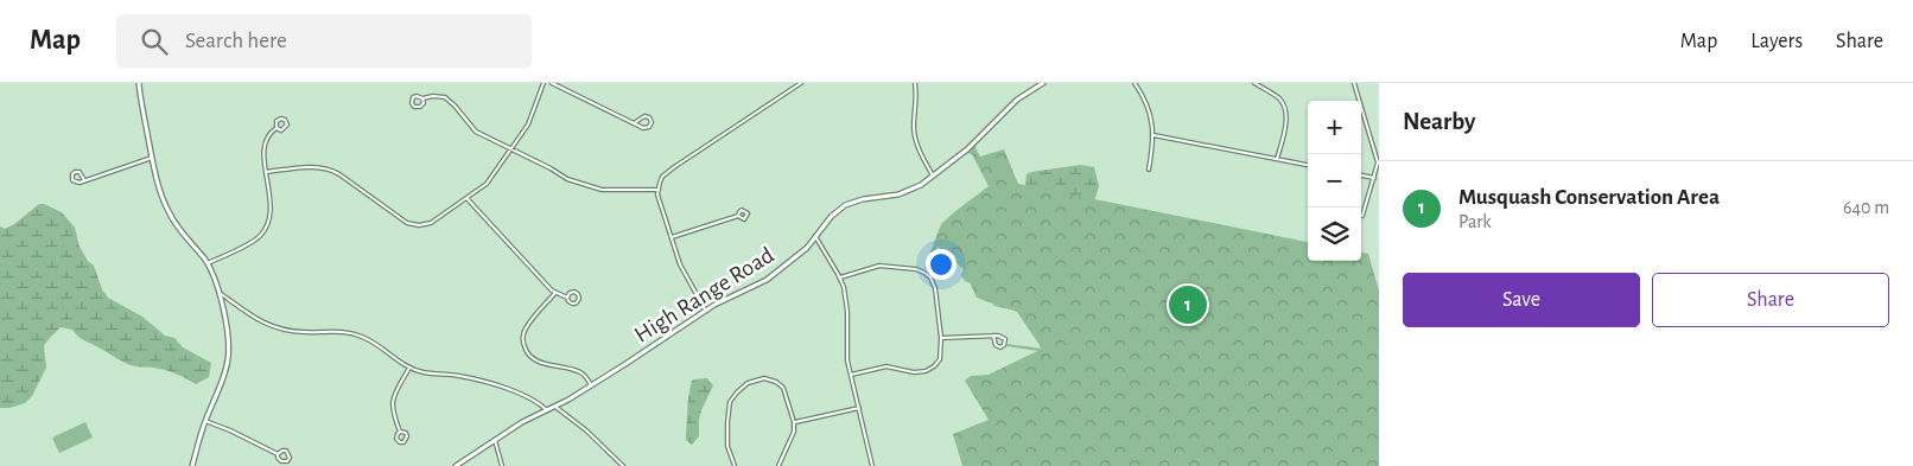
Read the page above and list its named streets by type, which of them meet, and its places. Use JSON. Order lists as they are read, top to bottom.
{
  "streets": {
    "street": ["High Range Road"]
  },
  "page": {
    "header": "Map",
    "search": "Search here",
    "nav": ["Map", "Layers", "Share"],
    "heading": "Nearby",
    "map_buttons": ["+", "−"],
    "list": [
      {
        "mark": "1",
        "name": "Musquash Conservation Area",
        "note": "Park",
        "value": "640 m"
      }
    ],
    "buttons": ["Save", "Share"],
    "pins": "1"
  }
}
